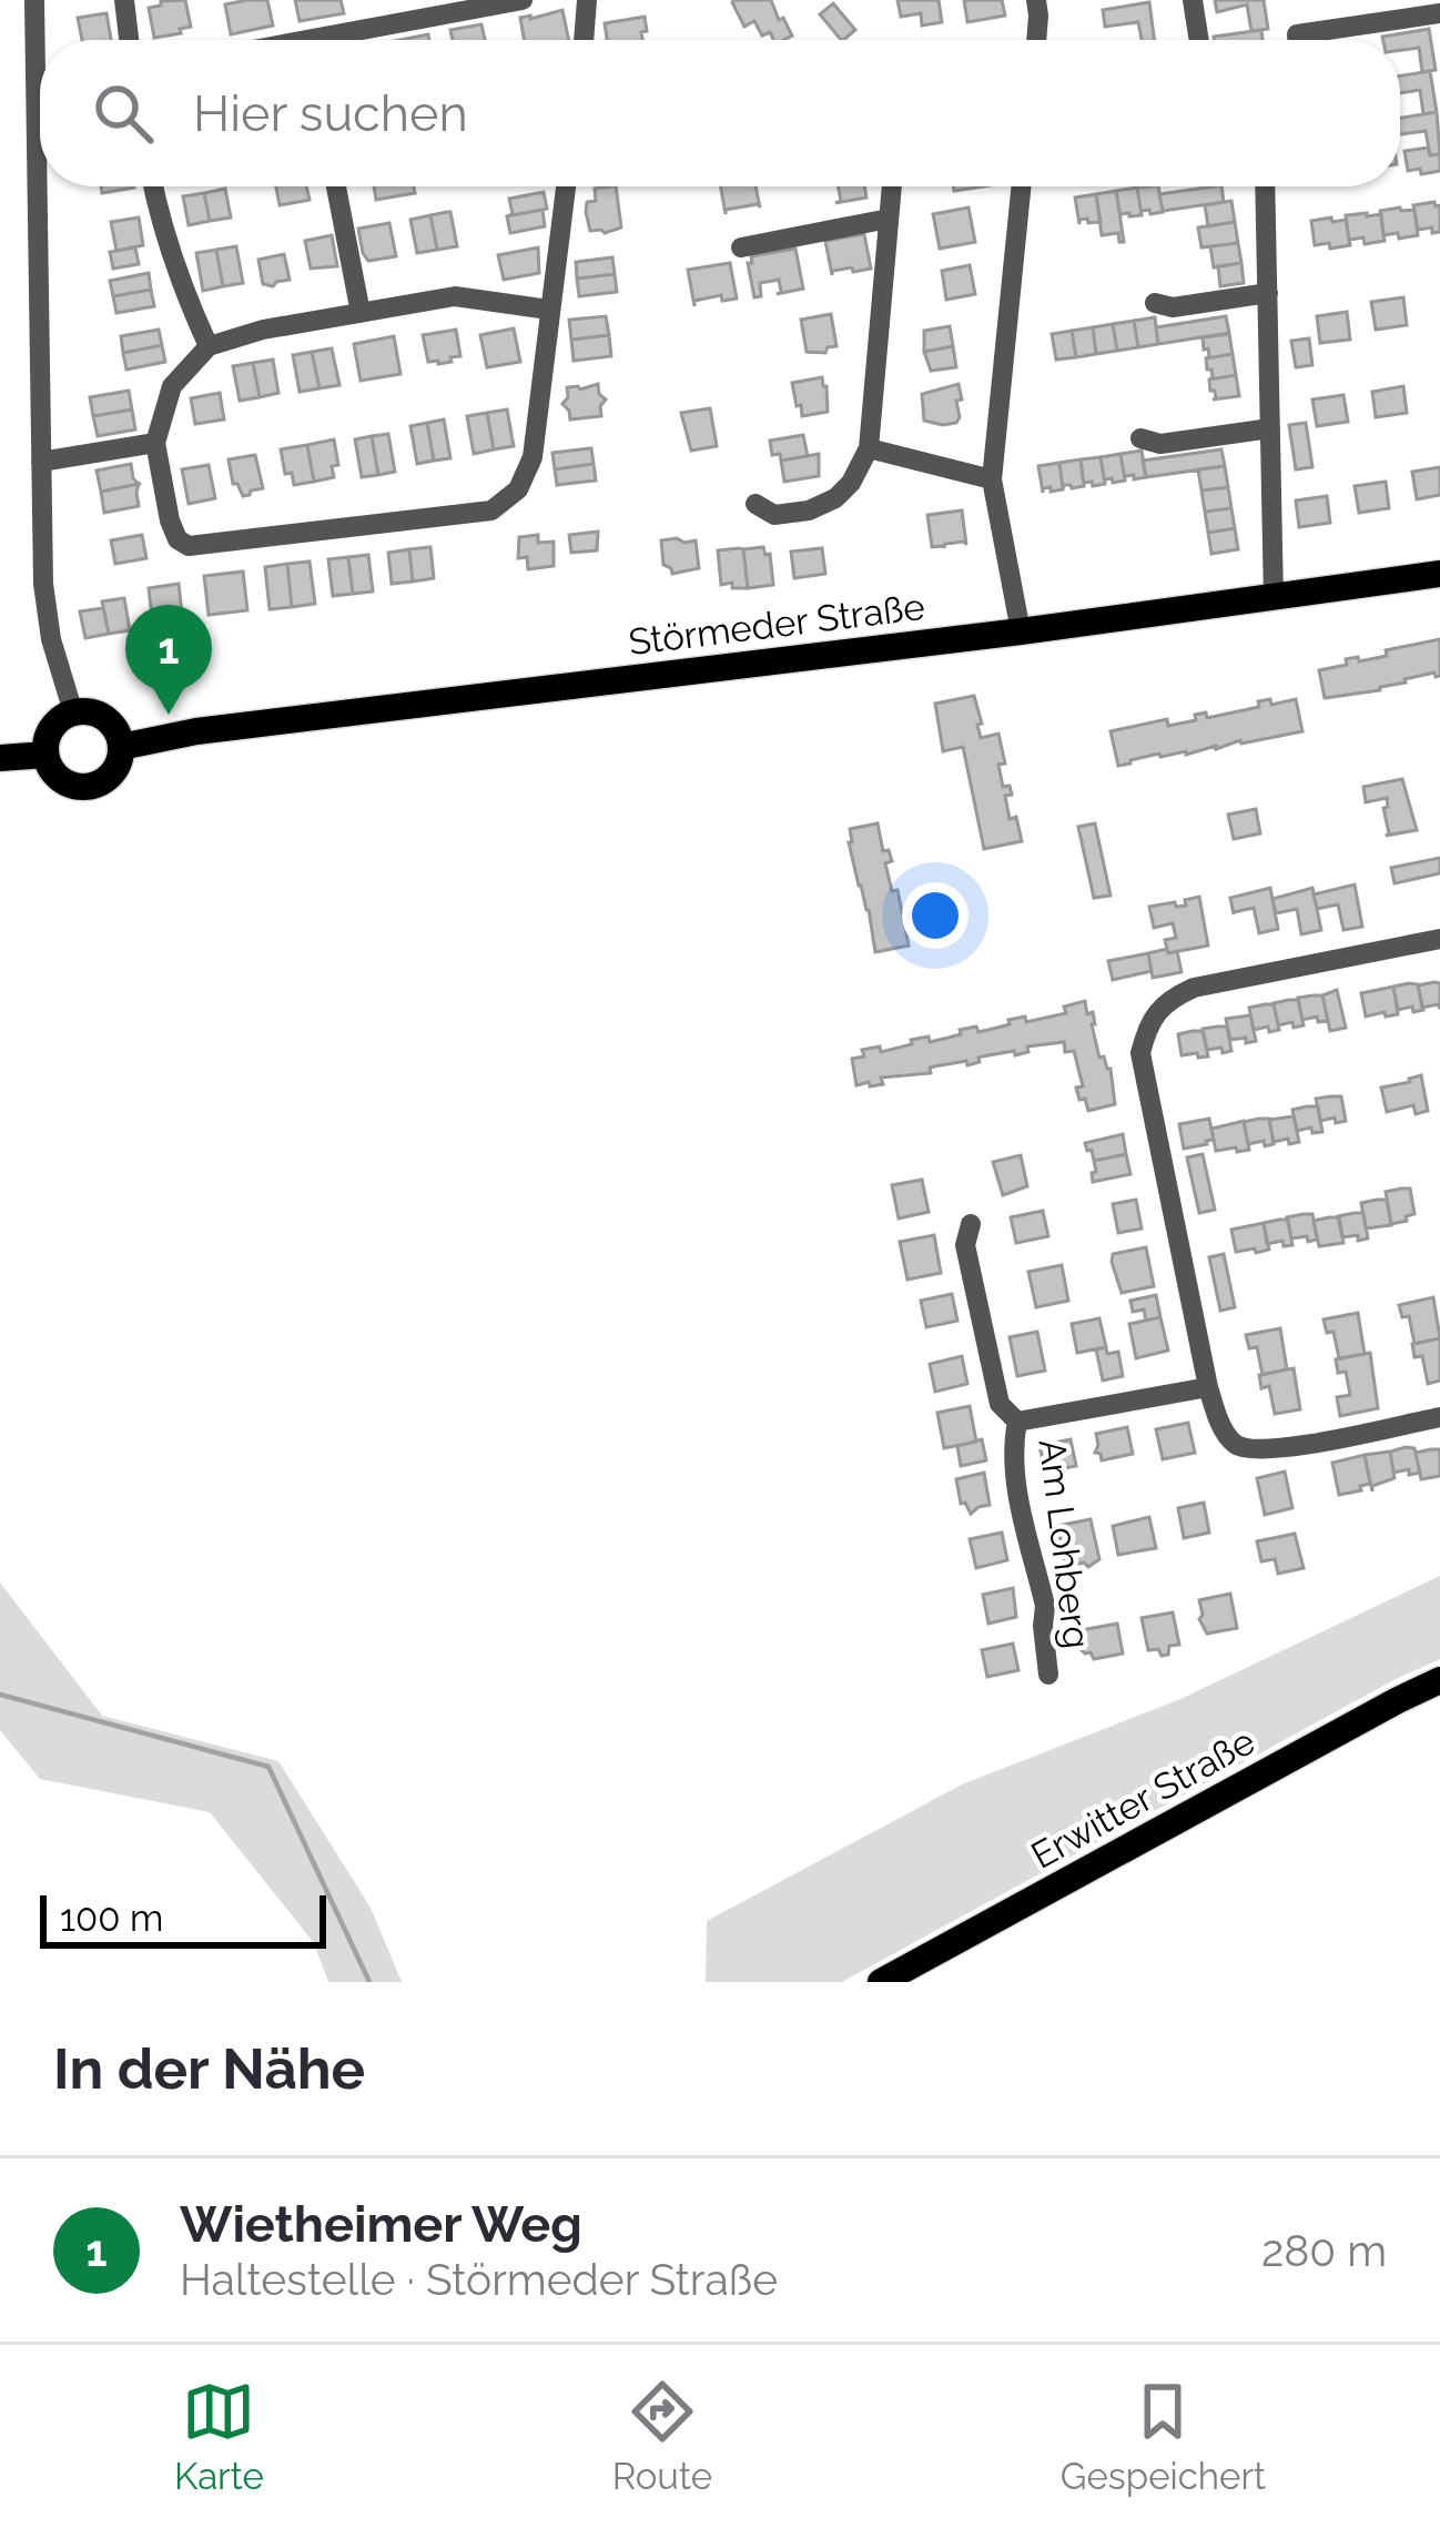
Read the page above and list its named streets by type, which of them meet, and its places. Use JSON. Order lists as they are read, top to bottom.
{
  "streets": {
    "main road": ["Störmeder Straße", "Erwitter Straße"],
    "street": ["Am Lohberg"]
  },
  "scale_bar": "100 m",
  "page": {
    "search": "Hier suchen",
    "pins": "1",
    "scale": "100 m",
    "heading": "In der Nähe",
    "list": [
      {
        "mark": "1",
        "name": "Wietheimer Weg",
        "note": "Haltestelle · Störmeder Straße",
        "value": "280 m"
      }
    ],
    "nav": ["Karte", "Route", "Gespeichert"]
  }
}
